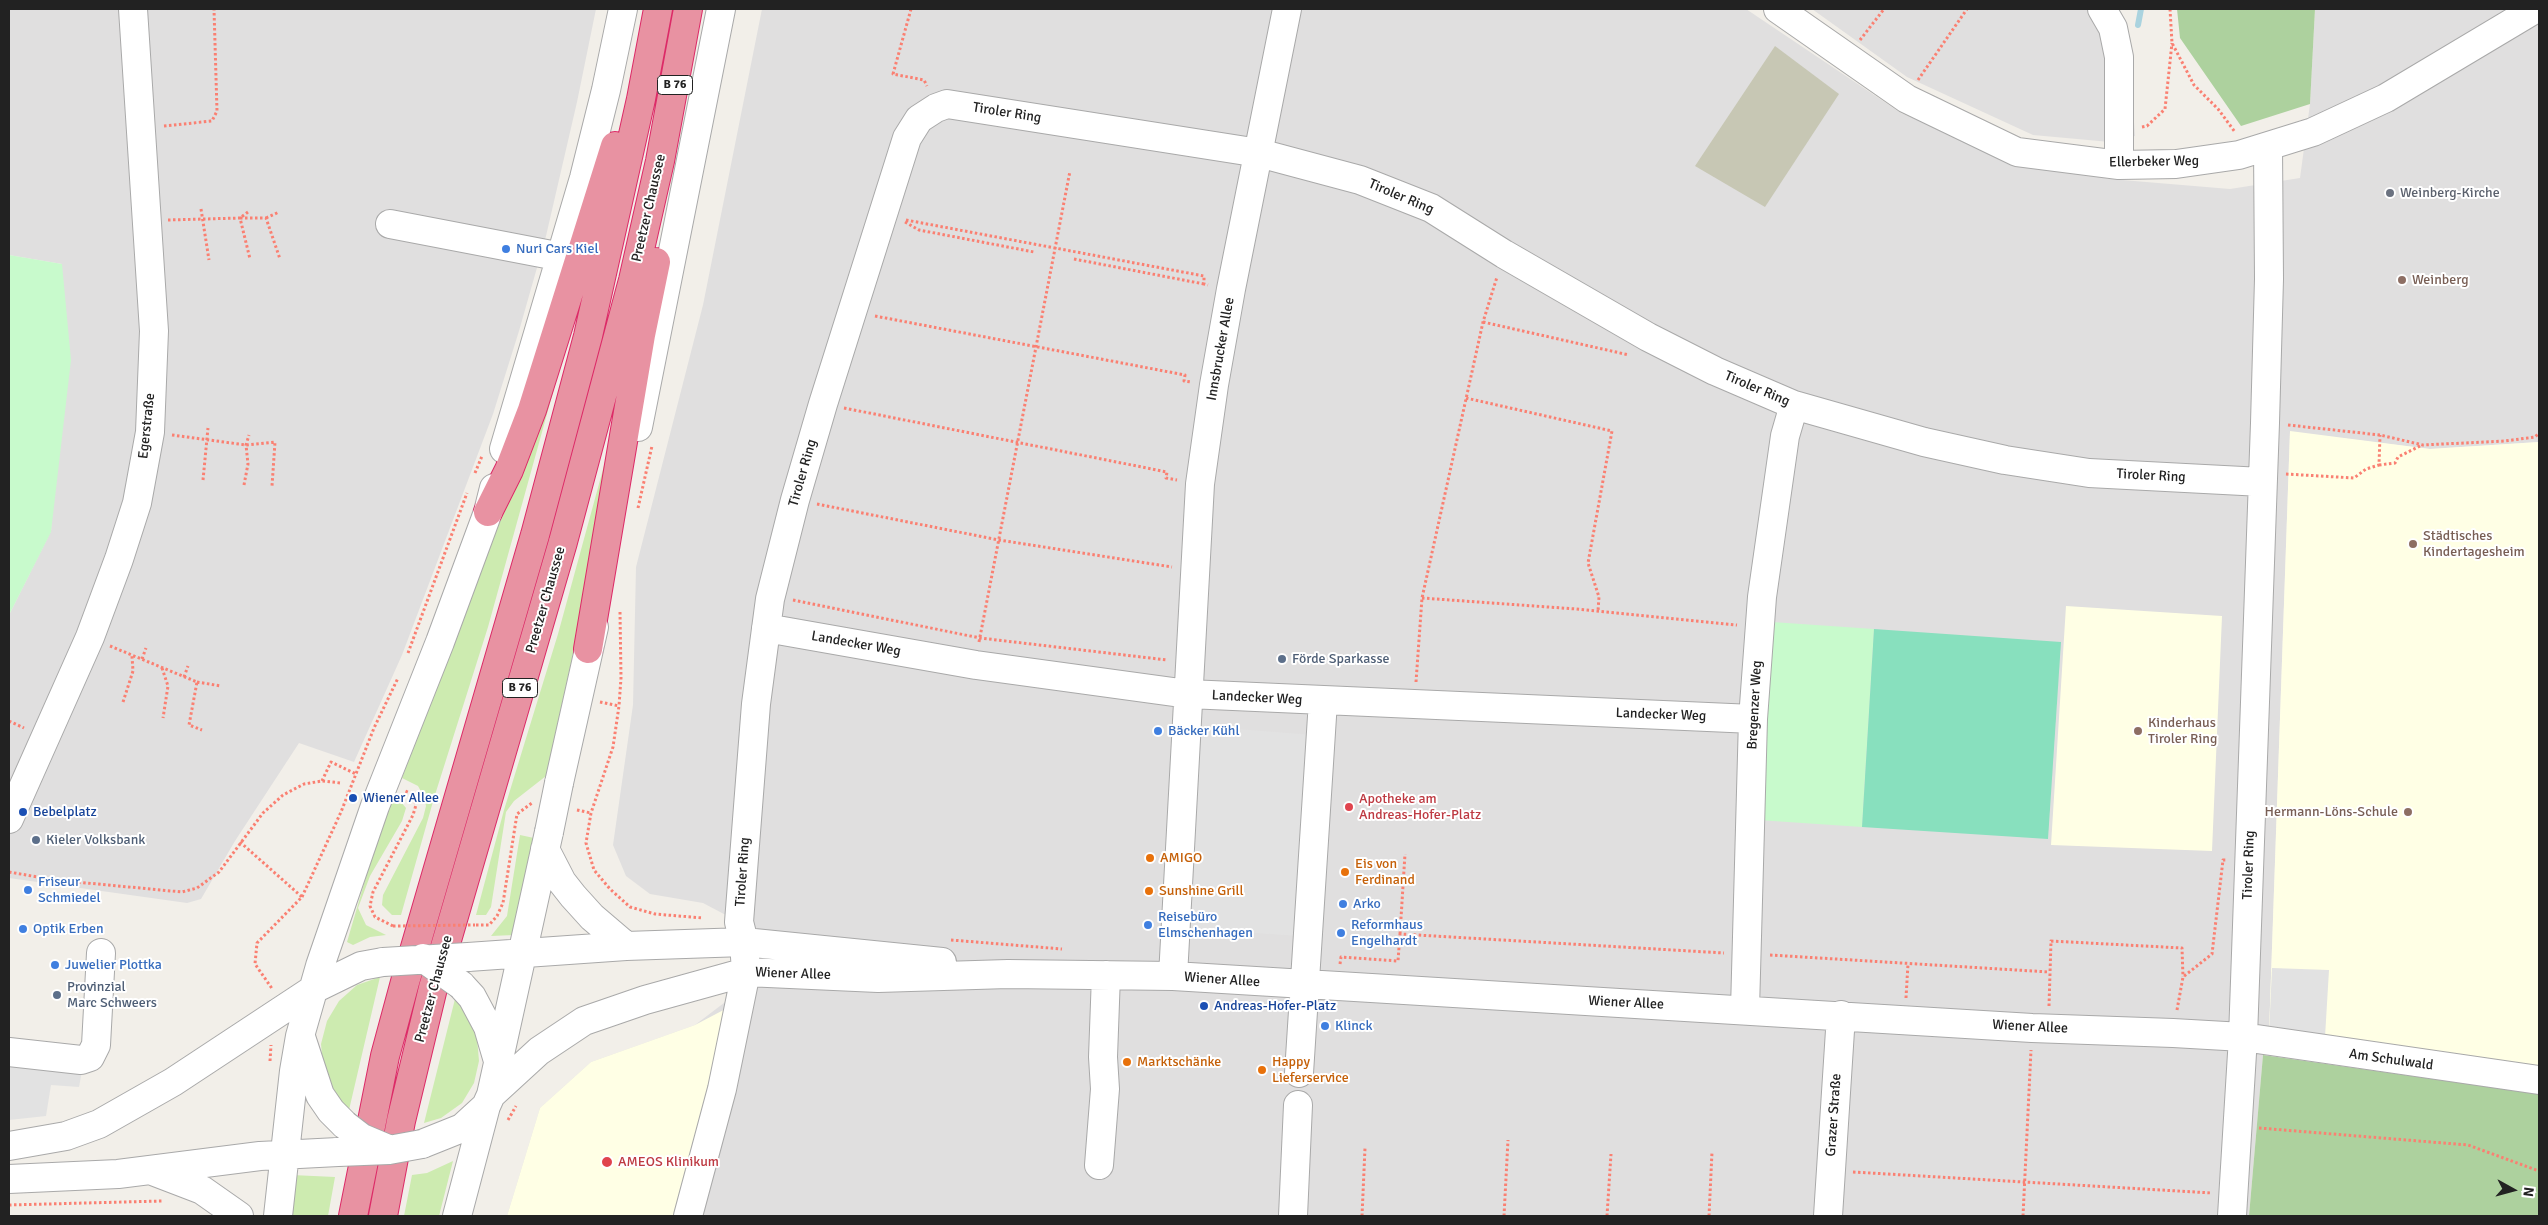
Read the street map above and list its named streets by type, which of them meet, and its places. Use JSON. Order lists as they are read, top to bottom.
{
  "streets": {
    "highway": ["B 76", "Preetzer Chaussee"],
    "street": [
      "Tiroler Ring",
      "Ellerbeker Weg",
      "Innsbrucker Allee",
      "Egerstraße",
      "Landecker Weg",
      "Bregenzer Weg",
      "Wiener Allee",
      "Am Schulwald",
      "Grazer Straße"
    ]
  },
  "crossings": [
    ["Tiroler Ring", "Innsbrucker Allee"],
    ["Tiroler Ring", "Landecker Weg"],
    ["Tiroler Ring", "Bregenzer Weg"],
    ["Tiroler Ring", "Wiener Allee"],
    ["Tiroler Ring", "Am Schulwald"],
    ["Innsbrucker Allee", "Landecker Weg"],
    ["Landecker Weg", "Bregenzer Weg"],
    ["Bregenzer Weg", "Wiener Allee"],
    ["Wiener Allee", "Am Schulwald"],
    ["Wiener Allee", "Grazer Straße"]
  ],
  "places": [
    "Weinberg-Kirche",
    "Nuri Cars Kiel",
    "Weinberg",
    "Städtisches Kindertagesheim",
    "Förde Sparkasse",
    "Bäcker Kühl",
    "Kinderhaus Tiroler Ring",
    "Wiener Allee",
    "Apotheke am Andreas-Hofer-Platz",
    "Bebelplatz",
    "Hermann-Löns-Schule",
    "Kieler Volksbank",
    "AMIGO",
    "Eis von Ferdinand",
    "Friseur Schmiedel",
    "Sunshine Grill",
    "Arko",
    "Reisebüro Elmschenhagen",
    "Optik Erben",
    "Reformhaus Engelhardt",
    "Juwelier Plottka",
    "Provinzial Marc Schweers",
    "Andreas-Hofer-Platz",
    "Klinck",
    "Marktschänke",
    "Happy Lieferservice",
    "AMEOS Klinikum"
  ],
  "north": "right"
}
